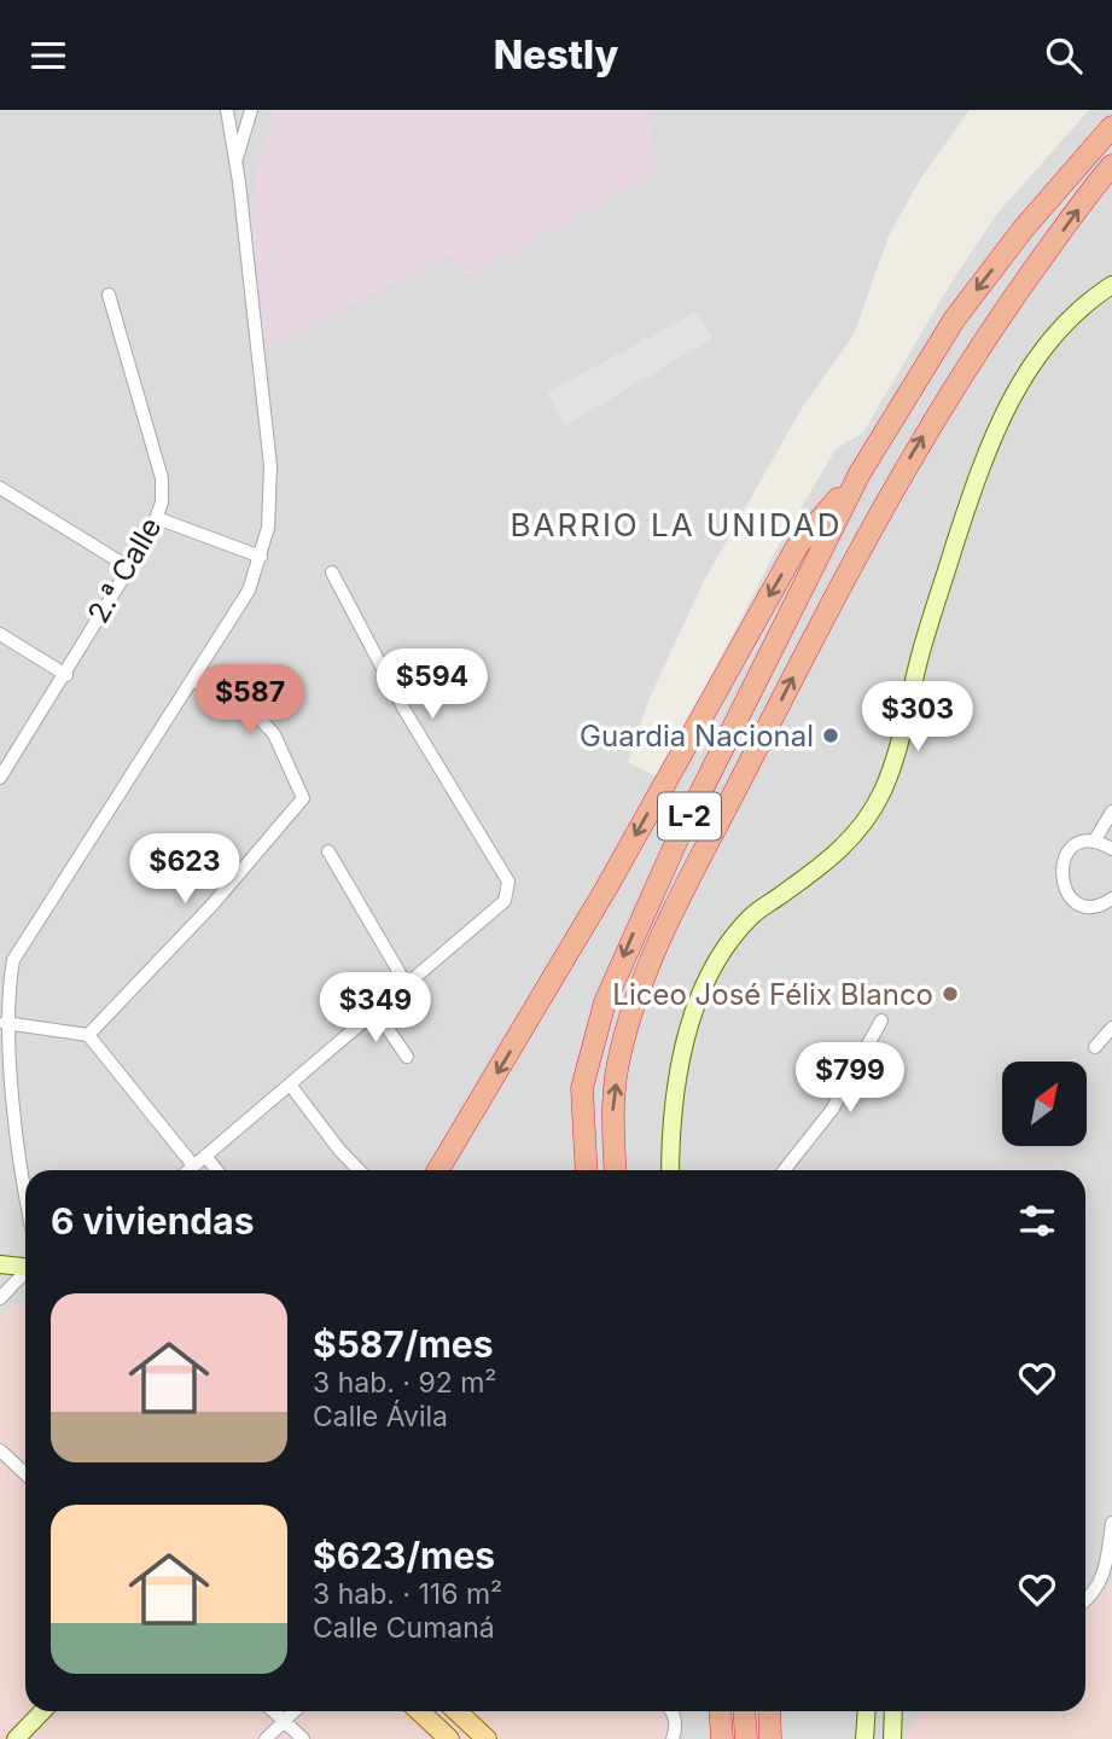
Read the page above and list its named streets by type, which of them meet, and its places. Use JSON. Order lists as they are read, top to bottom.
{
  "streets": {
    "highway": ["L-2"],
    "street": ["2.ª Calle"]
  },
  "districts": ["BARRIO LA UNIDAD"],
  "places": ["Guardia Nacional", "Liceo José Félix Blanco"],
  "north": "top right",
  "page": {
    "header": "Nestly",
    "price": [
      "$594",
      "$587",
      "$303",
      "$623",
      "$349",
      "$799"
    ],
    "heading": "6 viviendas",
    "list": [
      {
        "name": "$587/mes",
        "note": "3 hab. · 92 m² · Calle Ávila"
      },
      {
        "name": "$623/mes",
        "note": "3 hab. · 116 m² · Calle Cumaná"
      }
    ]
  }
}
